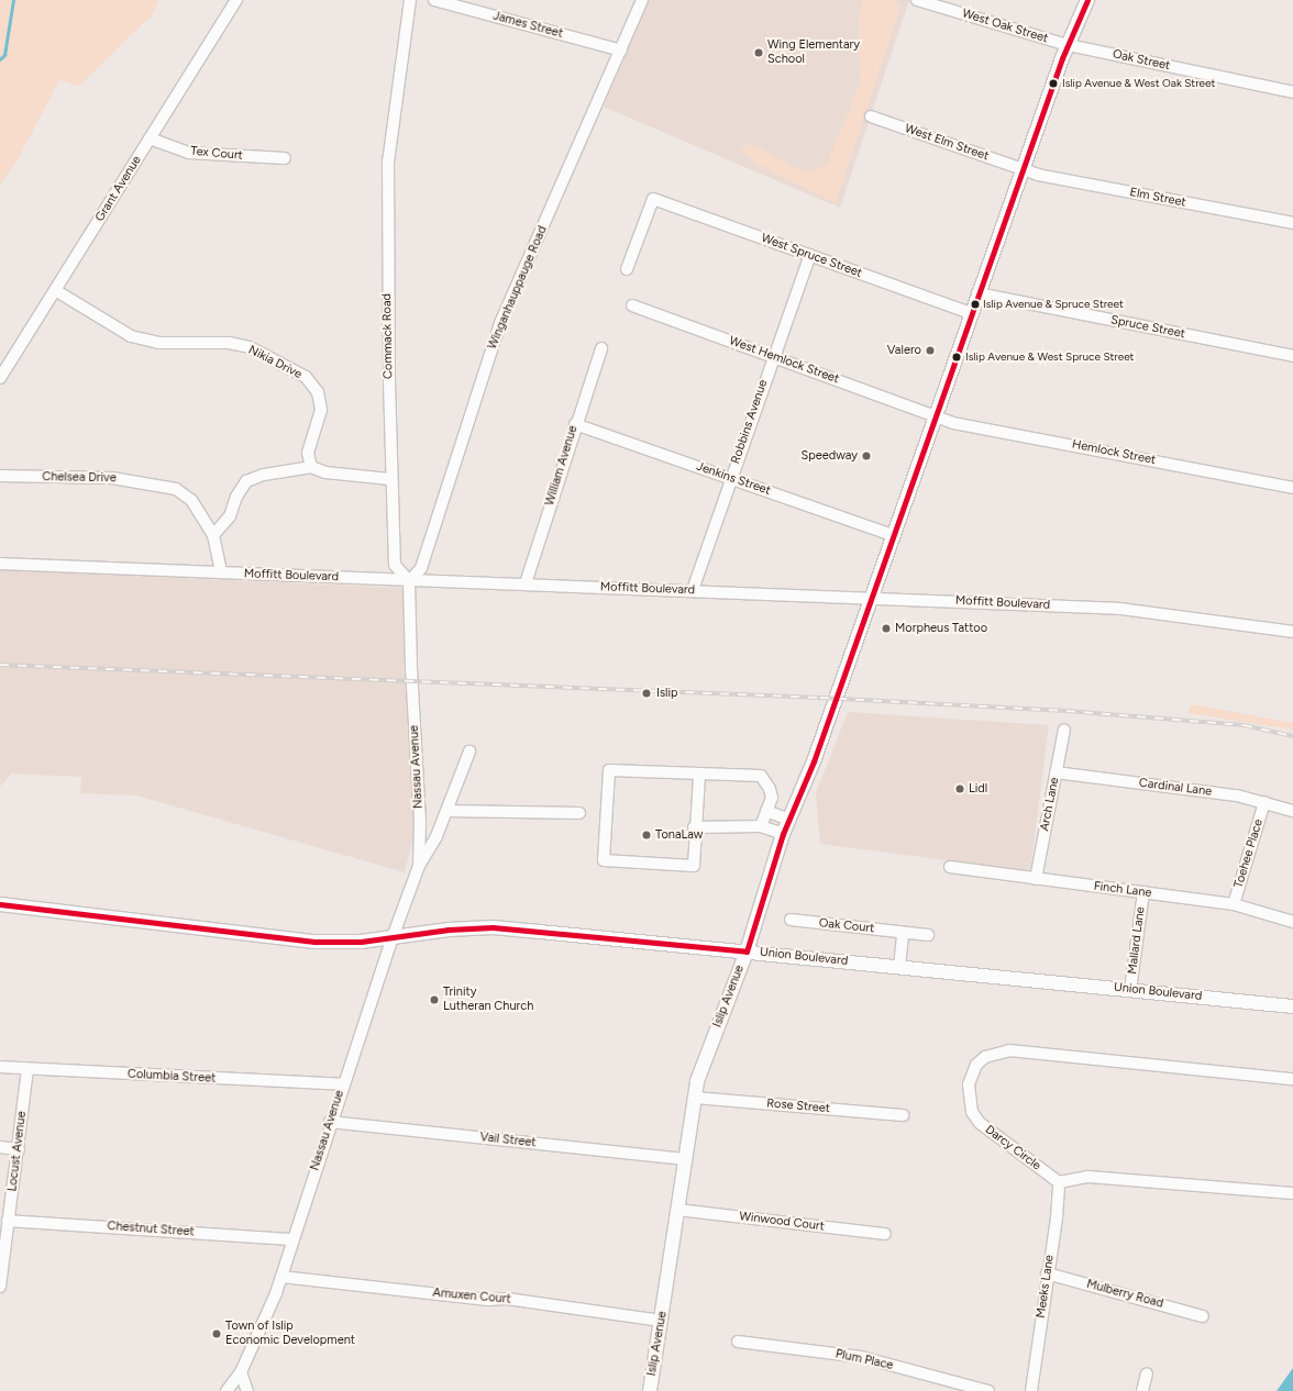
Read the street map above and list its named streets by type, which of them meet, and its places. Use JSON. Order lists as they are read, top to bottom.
{
  "streets": {
    "main road": ["Union Boulevard", "Islip Avenue"],
    "street": [
      "James Street",
      "West Oak Street",
      "Oak Street",
      "West Elm Street",
      "Tex Court",
      "Grant Avenue",
      "Elm Street",
      "West Spruce Street",
      "Winganhauppauge Road",
      "Spruce Street",
      "Commack Road",
      "West Hemlock Street",
      "Nikia Drive",
      "Robbins Avenue",
      "Hemlock Street",
      "William Avenue",
      "Chelsea Drive",
      "Jenkins Street",
      "Moffitt Boulevard",
      "Nassau Avenue",
      "Cardinal Lane",
      "Arch Lane",
      "Toehee Place",
      "Finch Lane",
      "Oak Court",
      "Mallard Lane",
      "Columbia Street",
      "Rose Street",
      "Vail Street",
      "Darcy Circle",
      "Locust Avenue",
      "Winwood Court",
      "Chestnut Street",
      "Meeks Lane",
      "Mulberry Road",
      "Amuxen Court",
      "Plum Place"
    ]
  },
  "crossings": [
    ["James Street", "Winganhauppauge Road"],
    ["West Oak Street", "Oak Street"],
    ["West Oak Street", "Islip Avenue"],
    ["Oak Street", "Islip Avenue"],
    ["West Elm Street", "Elm Street"],
    ["West Elm Street", "Islip Avenue"],
    ["Tex Court", "Grant Avenue"],
    ["Grant Avenue", "Nikia Drive"],
    ["Elm Street", "Islip Avenue"],
    ["West Spruce Street", "Robbins Avenue"],
    ["West Spruce Street", "Islip Avenue"],
    ["Winganhauppauge Road", "Commack Road"],
    ["Winganhauppauge Road", "Moffitt Boulevard"],
    ["Winganhauppauge Road", "Nassau Avenue"],
    ["Spruce Street", "Islip Avenue"],
    ["Commack Road", "Moffitt Boulevard"],
    ["Commack Road", "Nassau Avenue"],
    ["West Hemlock Street", "Robbins Avenue"],
    ["West Hemlock Street", "Hemlock Street"],
    ["West Hemlock Street", "Islip Avenue"],
    ["Robbins Avenue", "Jenkins Street"],
    ["Robbins Avenue", "Moffitt Boulevard"],
    ["Hemlock Street", "Islip Avenue"],
    ["William Avenue", "Jenkins Street"],
    ["William Avenue", "Moffitt Boulevard"],
    ["Chelsea Drive", "Moffitt Boulevard"],
    ["Jenkins Street", "Islip Avenue"],
    ["Moffitt Boulevard", "Nassau Avenue"],
    ["Moffitt Boulevard", "Islip Avenue"],
    ["Nassau Avenue", "Union Boulevard"],
    ["Nassau Avenue", "Columbia Street"],
    ["Nassau Avenue", "Vail Street"],
    ["Nassau Avenue", "Chestnut Street"],
    ["Nassau Avenue", "Amuxen Court"],
    ["Cardinal Lane", "Arch Lane"],
    ["Cardinal Lane", "Toehee Place"],
    ["Arch Lane", "Finch Lane"],
    ["Toehee Place", "Finch Lane"],
    ["Finch Lane", "Mallard Lane"],
    ["Mallard Lane", "Union Boulevard"],
    ["Union Boulevard", "Islip Avenue"],
    ["Islip Avenue", "Rose Street"],
    ["Islip Avenue", "Vail Street"],
    ["Islip Avenue", "Winwood Court"],
    ["Islip Avenue", "Amuxen Court"],
    ["Columbia Street", "Locust Avenue"],
    ["Darcy Circle", "Meeks Lane"],
    ["Locust Avenue", "Chestnut Street"],
    ["Meeks Lane", "Mulberry Road"]
  ],
  "places": [
    "Wing Elementary School",
    "Islip Avenue & West Oak Street",
    "Islip Avenue & Spruce Street",
    "Valero",
    "Islip Avenue & West Spruce Street",
    "Speedway",
    "Morpheus Tattoo",
    "Islip",
    "Lidl",
    "TonaLaw",
    "Trinity Lutheran Church",
    "Town of Islip Economic Development"
  ]
}
